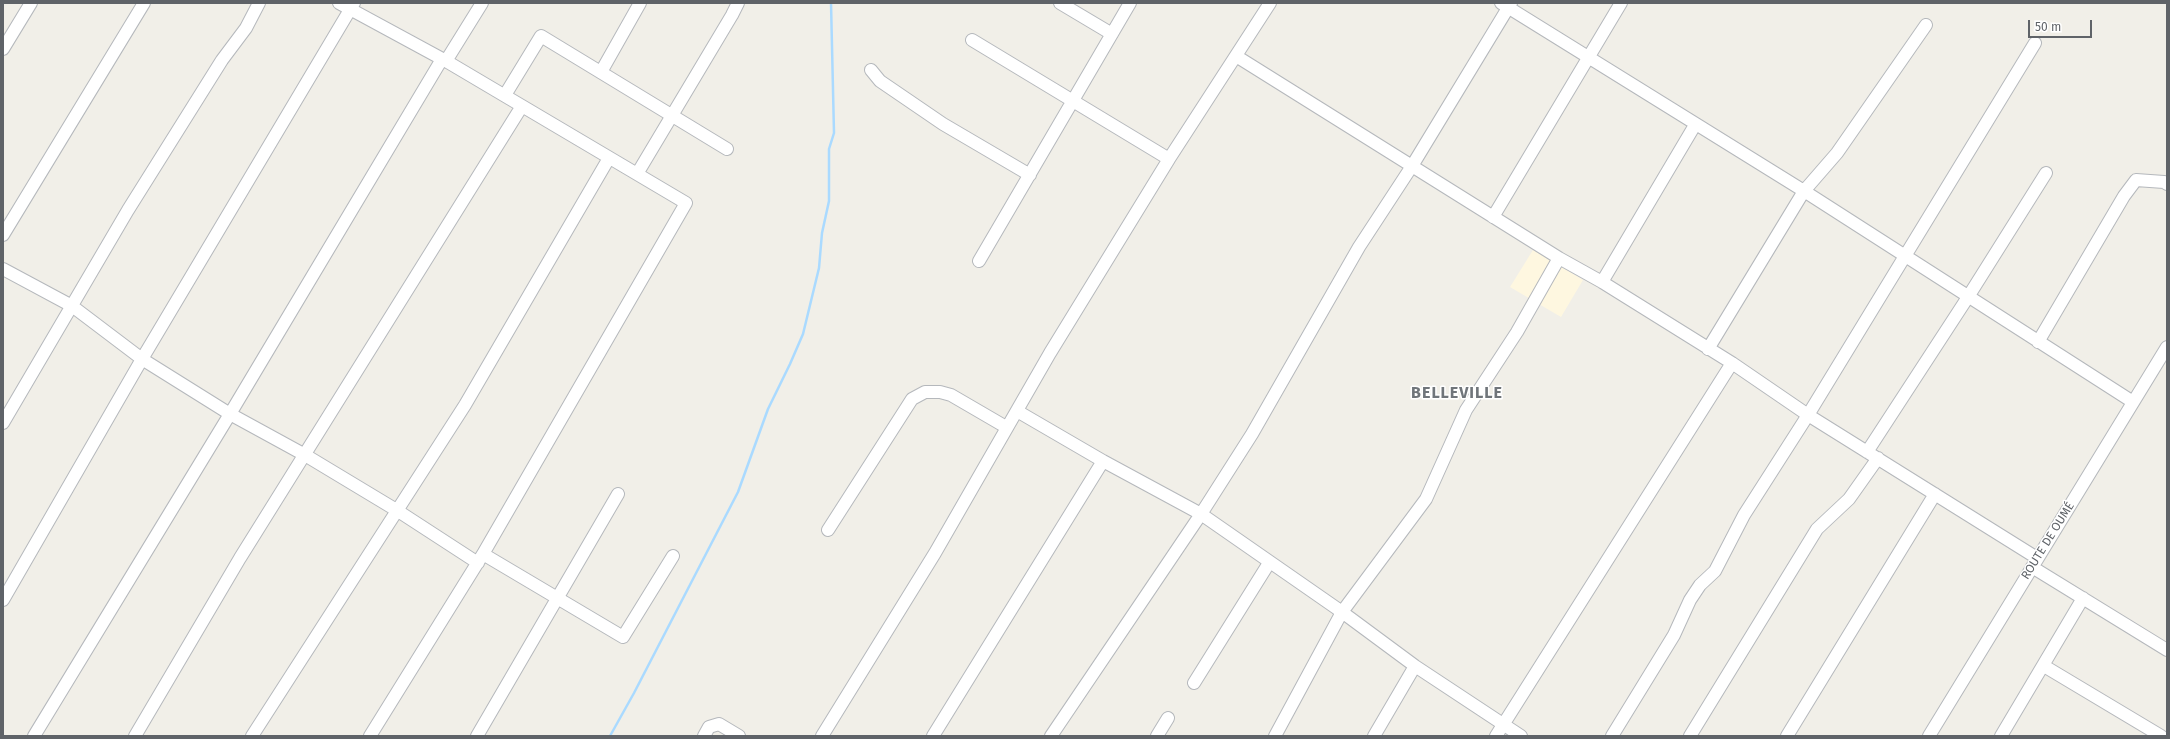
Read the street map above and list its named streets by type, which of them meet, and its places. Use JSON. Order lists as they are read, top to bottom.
{
  "streets": {
    "street": ["ROUTE DE OUMÉ"]
  },
  "districts": ["BELLEVILLE"],
  "scale_bar": "50 m"
}
